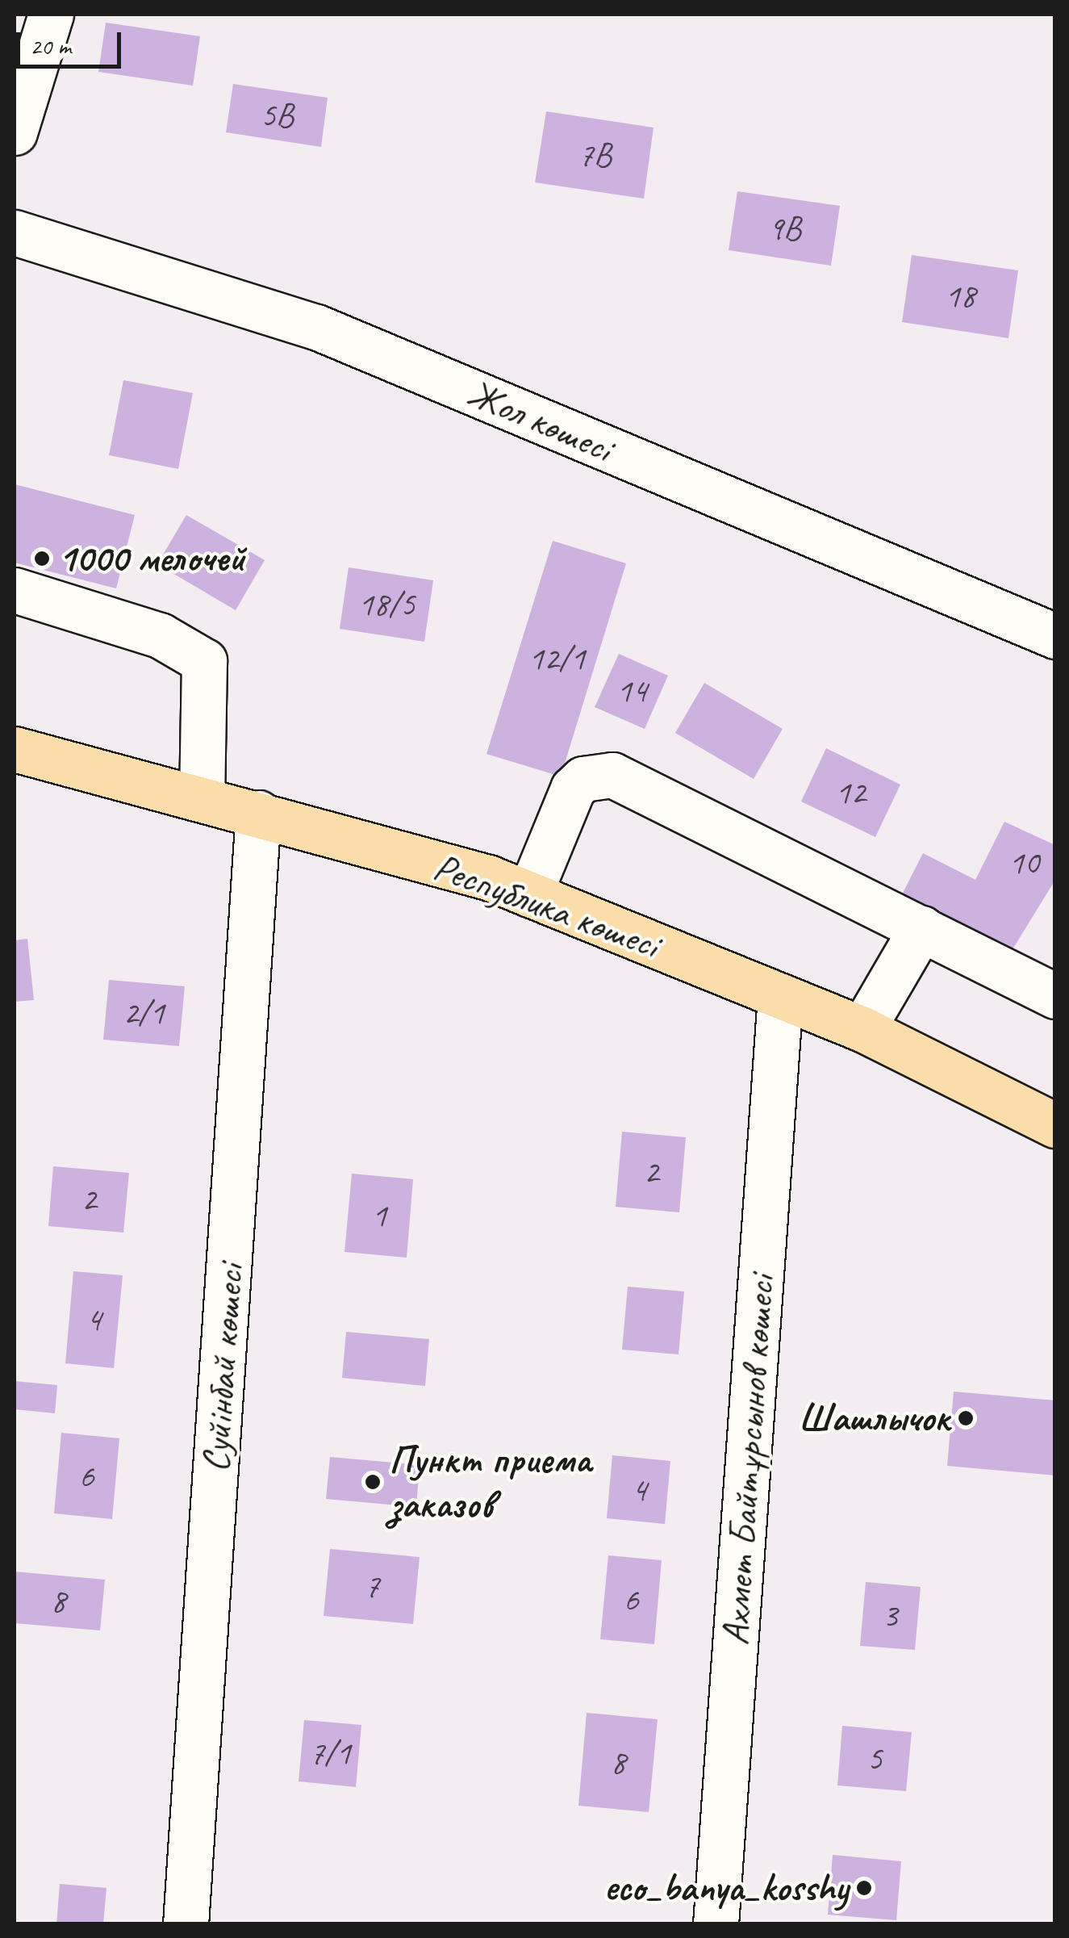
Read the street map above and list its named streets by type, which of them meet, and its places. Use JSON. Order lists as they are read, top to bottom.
{
  "streets": {
    "main road": ["Республика көшесі"],
    "street": ["Жол көшесі", "Суйінбай көшесі", "Ахмет Байтұрсынов көшесі"]
  },
  "crossings": [
    ["Республика көшесі", "Суйінбай көшесі"],
    ["Республика көшесі", "Ахмет Байтұрсынов көшесі"]
  ],
  "places": [
    "1000 мелочей",
    "Шашлычок",
    "Пункт приема заказов",
    "eco_banya_kosshy"
  ],
  "house_numbers": [
    "5В",
    "7В",
    "9В",
    "18",
    "18/5",
    "12/1",
    "14",
    "12",
    "10",
    "2/1",
    "2",
    "2",
    "1",
    "4",
    "6",
    "4",
    "7",
    "6",
    "8",
    "3",
    "7/1",
    "5",
    "8"
  ],
  "scale_bar": "20 m"
}
